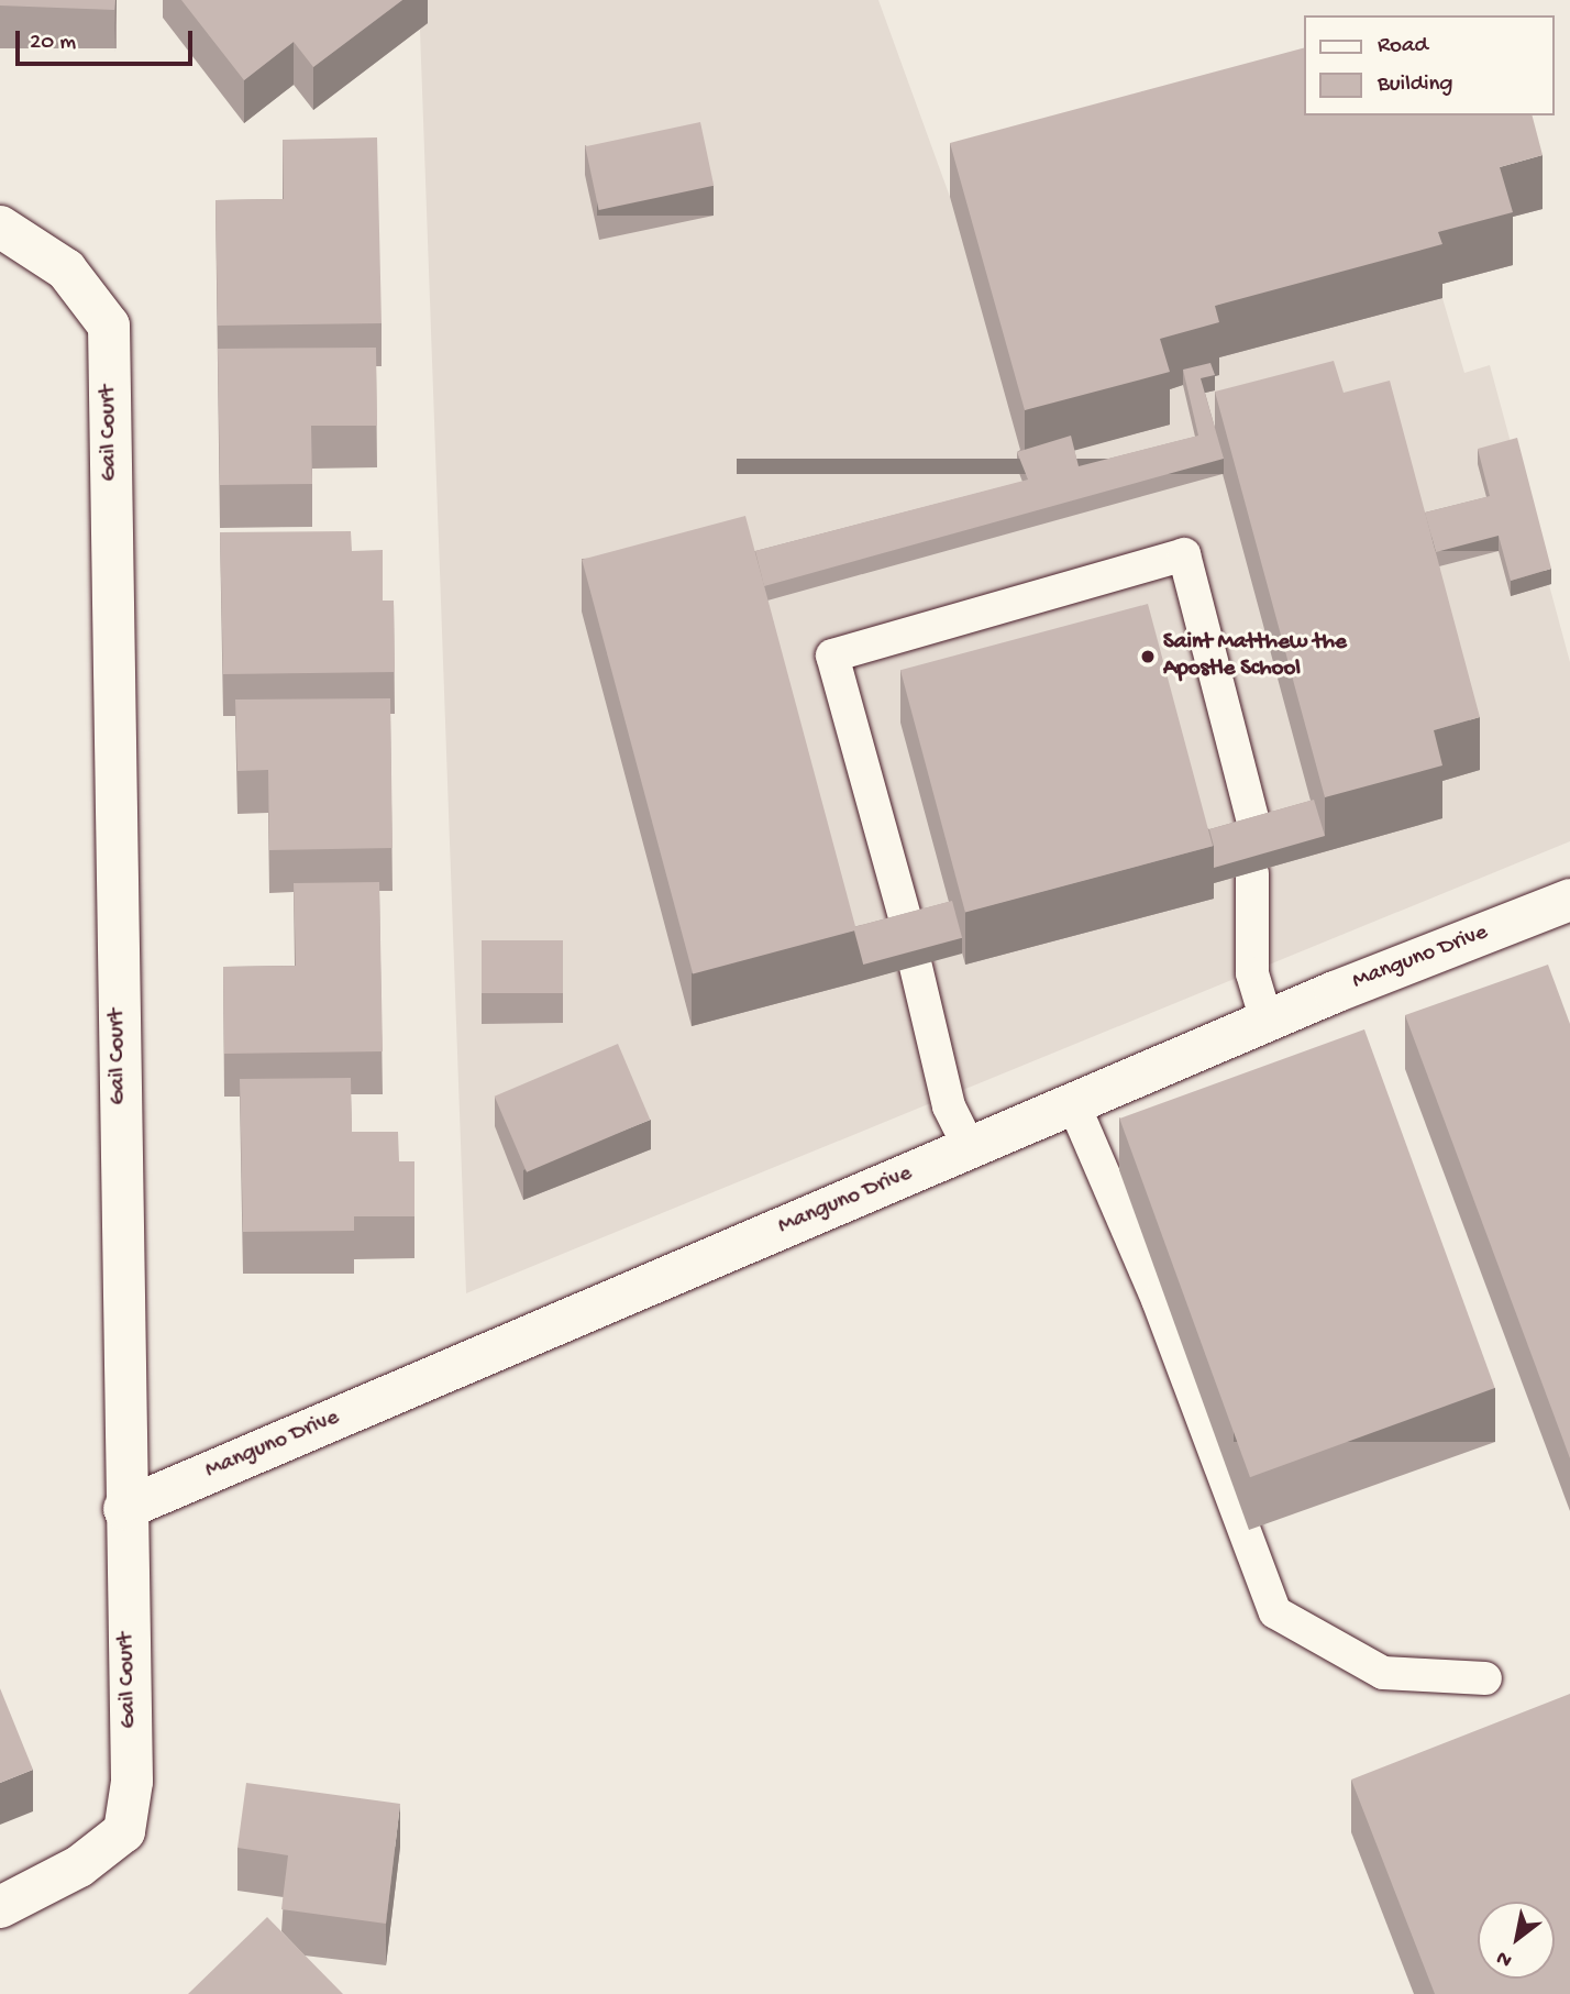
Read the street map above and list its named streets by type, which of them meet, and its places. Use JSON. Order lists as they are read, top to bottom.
{
  "streets": {
    "street": ["Gail Court", "Manguno Drive"]
  },
  "crossings": [
    ["Gail Court", "Manguno Drive"]
  ],
  "places": ["Saint Matthew the Apostle School"],
  "legend": ["Road", "Building"],
  "scale_bar": "20 m",
  "north": "bottom left"
}
